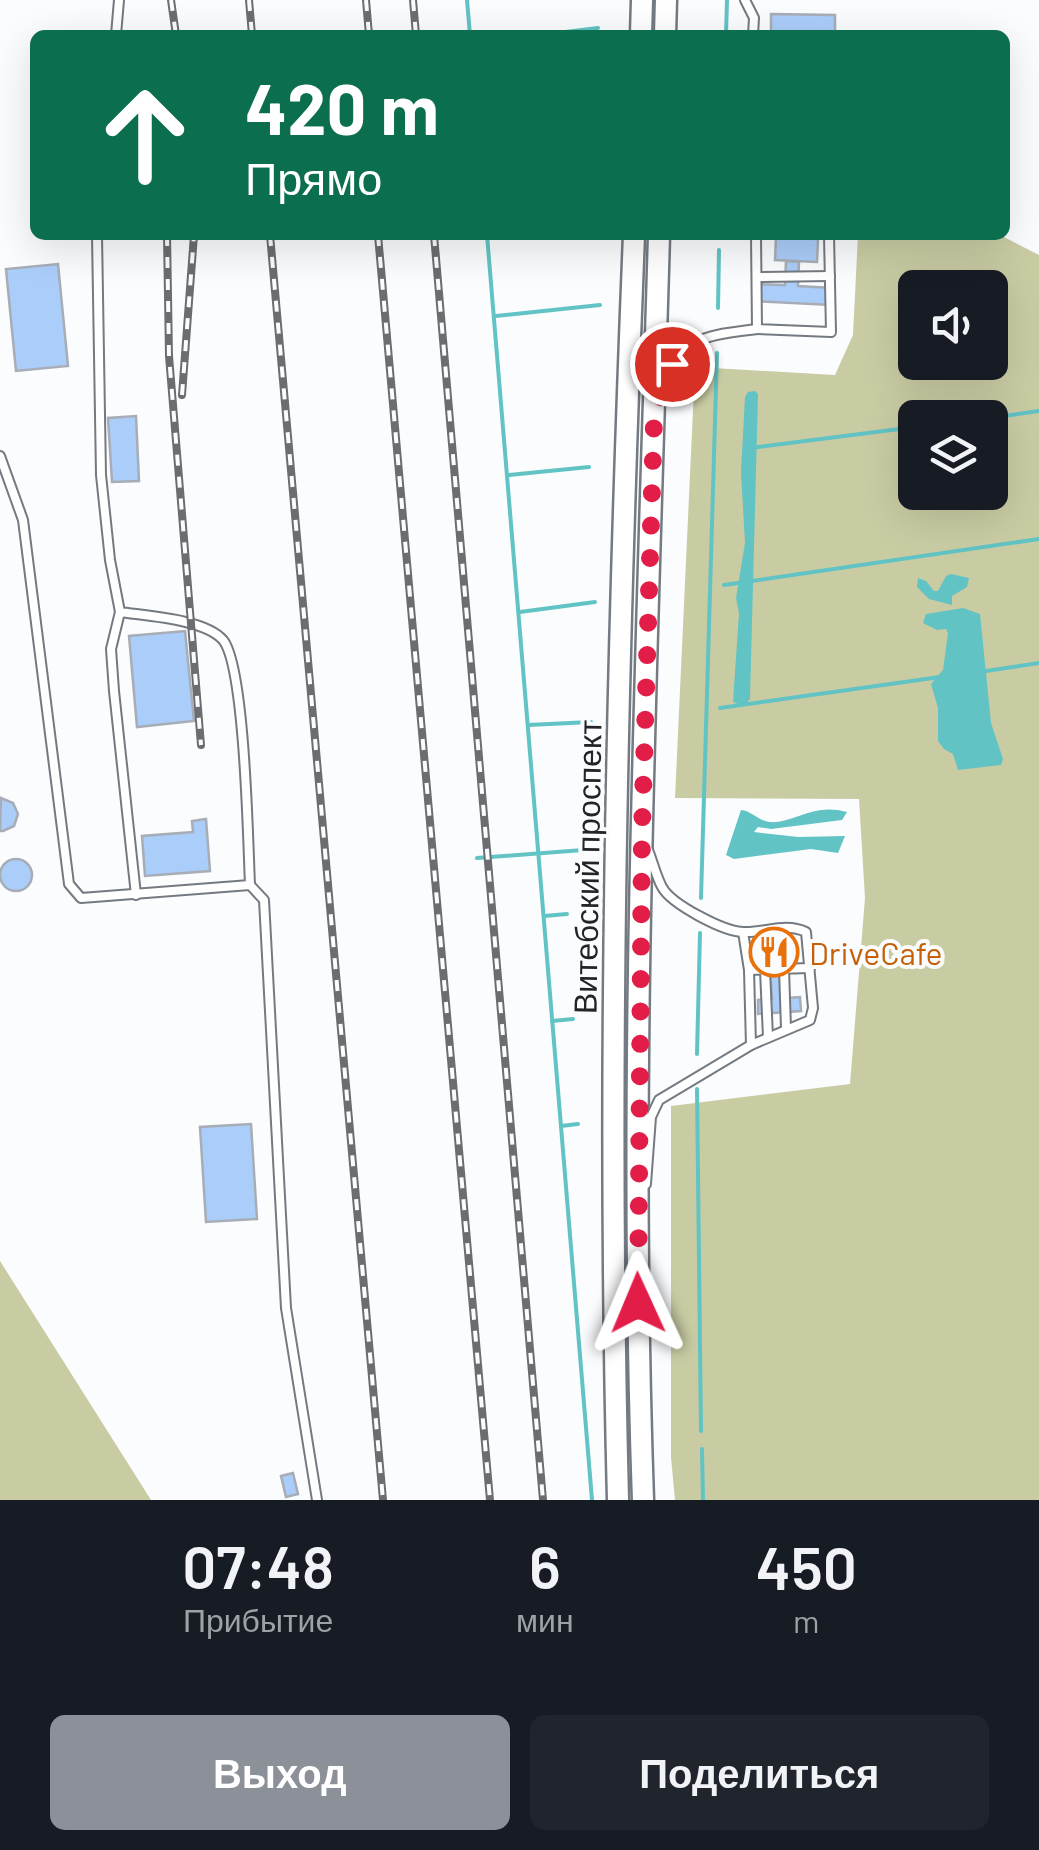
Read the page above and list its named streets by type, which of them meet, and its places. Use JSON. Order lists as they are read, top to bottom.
{
  "streets": {
    "main road": ["Витебский проспект"]
  },
  "places": {
    "restaurant": ["DriveCafe"]
  },
  "page": {
    "turn": ["420 m", "Прямо"],
    "eta": [
      "07:48",
      "Прибытие",
      "6",
      "мин",
      "450",
      "m"
    ],
    "buttons": ["Выход", "Поделиться"]
  }
}
